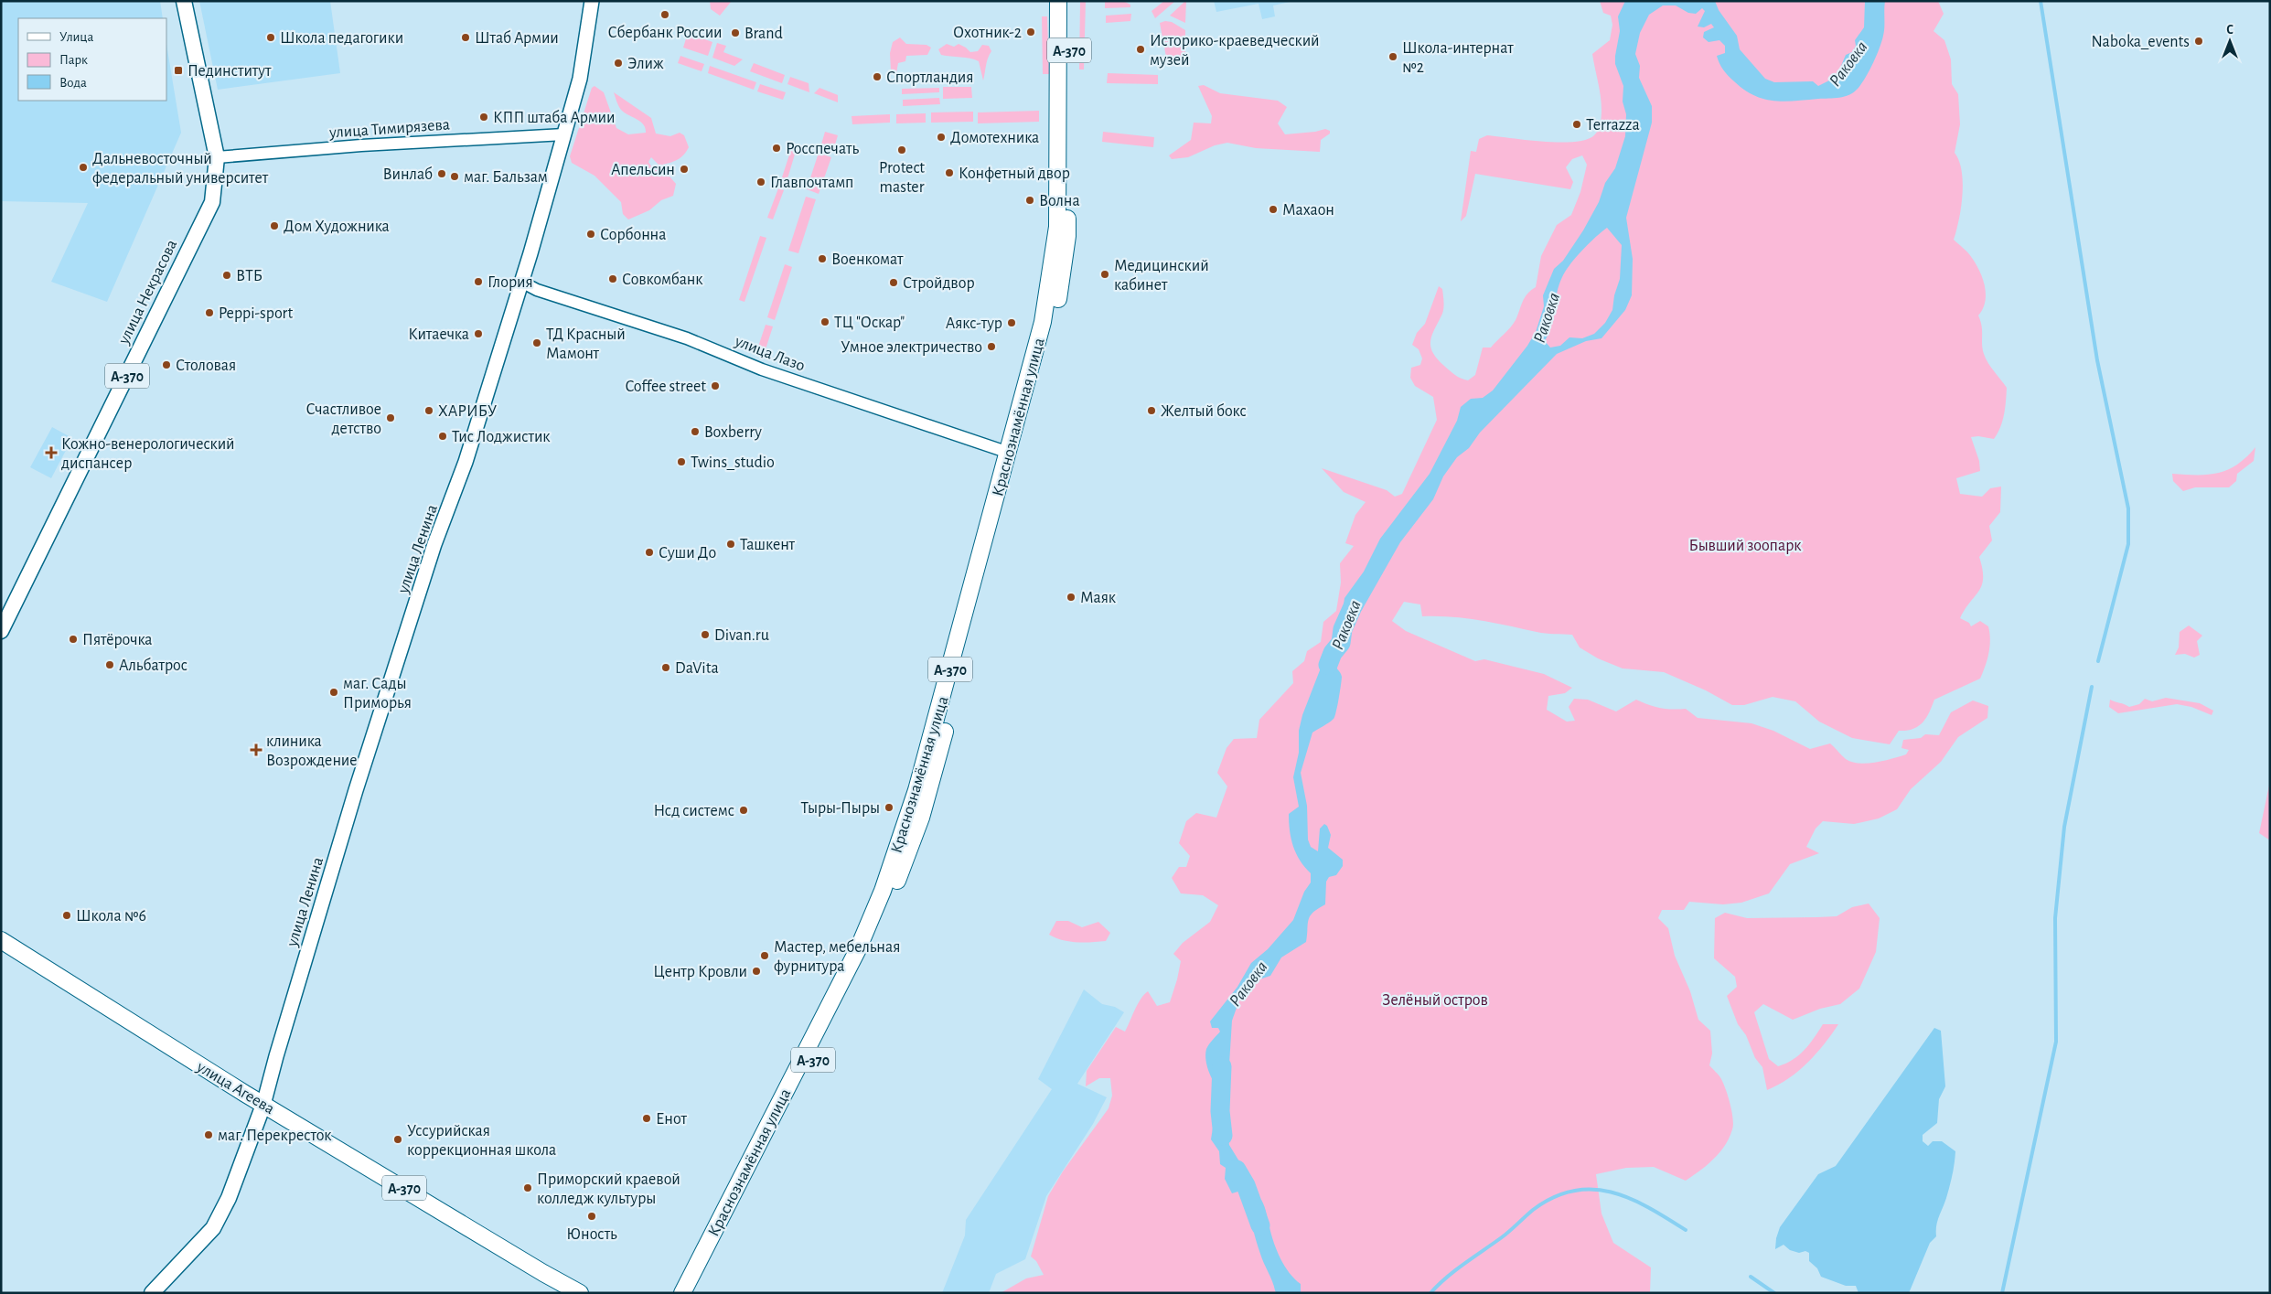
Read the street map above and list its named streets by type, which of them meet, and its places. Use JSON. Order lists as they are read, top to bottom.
{
  "streets": {
    "highway": ["А-370", "Краснознамённая улица", "улица Агеева"],
    "main road": ["улица Некрасова", "улица Ленина"],
    "street": ["улица Тимирязева", "улица Лазо"]
  },
  "crossings": [
    ["улица Тимирязева", "улица Некрасова"],
    ["улица Тимирязева", "улица Ленина"],
    ["улица Лазо", "Краснознамённая улица"],
    ["улица Лазо", "улица Ленина"],
    ["улица Ленина", "улица Агеева"]
  ],
  "water": ["Раковка"],
  "parks": ["Бывший зоопарк", "Зелёный остров"],
  "places": {
    "other": [
      "Сбербанк России",
      "Охотник-2",
      "Brand",
      "Школа педагогики",
      "Штаб Армии",
      "Naboka_events",
      "Историко-краеведческий музей",
      "Школа-интернат №2",
      "Элиж",
      "Спортландия",
      "КПП штаба Армии",
      "Terrazza",
      "Домотехника",
      "Росспечать",
      "Protect master",
      "Дальневосточный федеральный университет",
      "Апельсин",
      "Конфетный двор",
      "Винлаб",
      "маг. Бальзам",
      "Главпочтамп",
      "Волна",
      "Махаон",
      "Дом Художника",
      "Сорбонна",
      "Военкомат",
      "Медицинский кабинет",
      "ВТБ",
      "Совкомбанк",
      "Глория",
      "Стройдвор",
      "Peppi-sport",
      "ТЦ \"Оскар\"",
      "Аякс-тур",
      "Китаечка",
      "ТД Красный Мамонт",
      "Умное электричество",
      "Столовая",
      "Coffee street",
      "ХАРИБУ",
      "Желтый бокс",
      "Счастливое детство",
      "Boxberry",
      "Тис Лоджистик",
      "Twins_studio",
      "Ташкент",
      "Суши До",
      "Маяк",
      "Divan.ru",
      "Пятёрочка",
      "Альбатрос",
      "DaVita",
      "маг. Сады Приморья",
      "Тыры-Пыры",
      "Нсд системс",
      "Школа №6",
      "Мастер, мебельная фурнитура",
      "Центр Кровли",
      "Енот",
      "маг. Перекресток",
      "Уссурийская коррекционная школа",
      "Приморский краевой колледж культуры",
      "Юность"
    ],
    "transit": ["Пединститут"],
    "health": ["Кожно-венерологический диспансер", "клиника Возрождение"]
  },
  "legend": ["Улица", "Парк", "Вода"],
  "north": "top"
}
